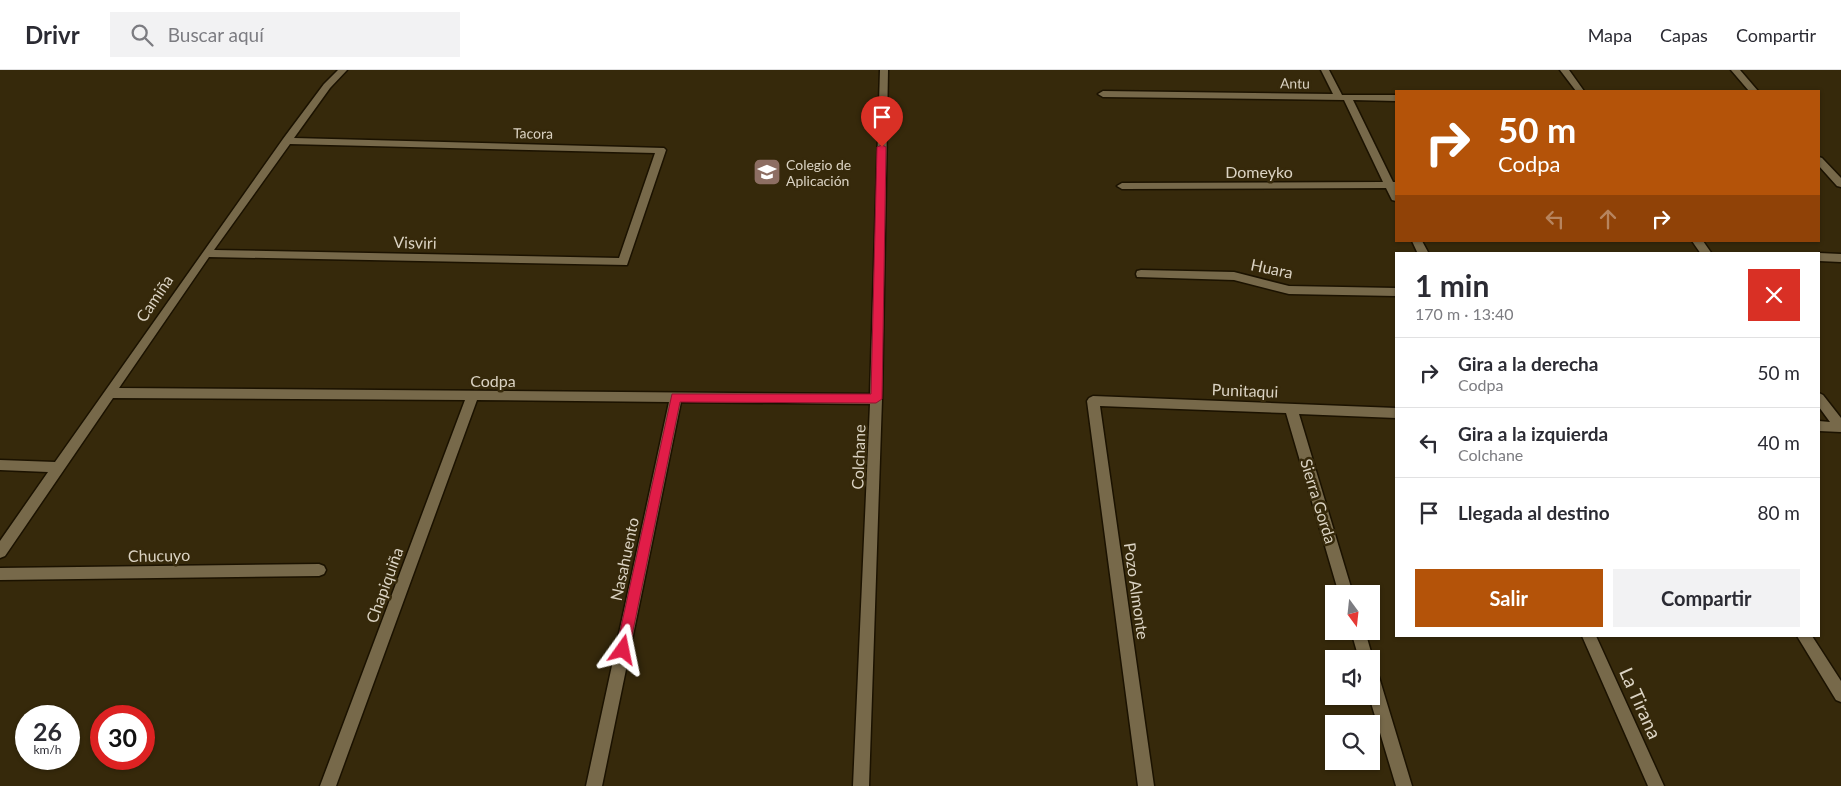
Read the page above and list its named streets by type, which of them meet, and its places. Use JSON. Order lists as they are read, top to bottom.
{
  "streets": {
    "street": [
      "Antu",
      "Tacora",
      "Domeyko",
      "Visviri",
      "Huara",
      "Camiña",
      "Codpa",
      "Punitaqui",
      "Colchane",
      "Sierra Gorda",
      "Chucuyo",
      "Nasahuento",
      "Chapiquiña",
      "Pozo Almonte",
      "La Tirana"
    ]
  },
  "crossings": [
    ["Tacora", "Visviri"],
    ["Tacora", "Camiña"],
    ["Visviri", "Camiña"],
    ["Camiña", "Codpa"],
    ["Codpa", "Colchane"],
    ["Codpa", "Nasahuento"],
    ["Codpa", "Chapiquiña"],
    ["Punitaqui", "Sierra Gorda"],
    ["Punitaqui", "Pozo Almonte"]
  ],
  "places": {
    "school or university": ["Colegio de Aplicación"]
  },
  "north": "bottom",
  "page": {
    "header": "Drivr",
    "search": "Buscar aquí",
    "nav": ["Mapa", "Capas", "Compartir"],
    "turn": ["50 m", "Codpa"],
    "heading": ["1 min", "170 m · 13:40"],
    "list": [
      {
        "name": "Gira a la derecha",
        "note": "Codpa",
        "value": "50 m"
      },
      {
        "name": "Gira a la izquierda",
        "note": "Colchane",
        "value": "40 m"
      },
      {
        "name": "Llegada al destino",
        "value": "80 m"
      }
    ],
    "buttons": ["Salir", "Compartir"],
    "speed": "26 km/h",
    "limit": "30"
  }
}
